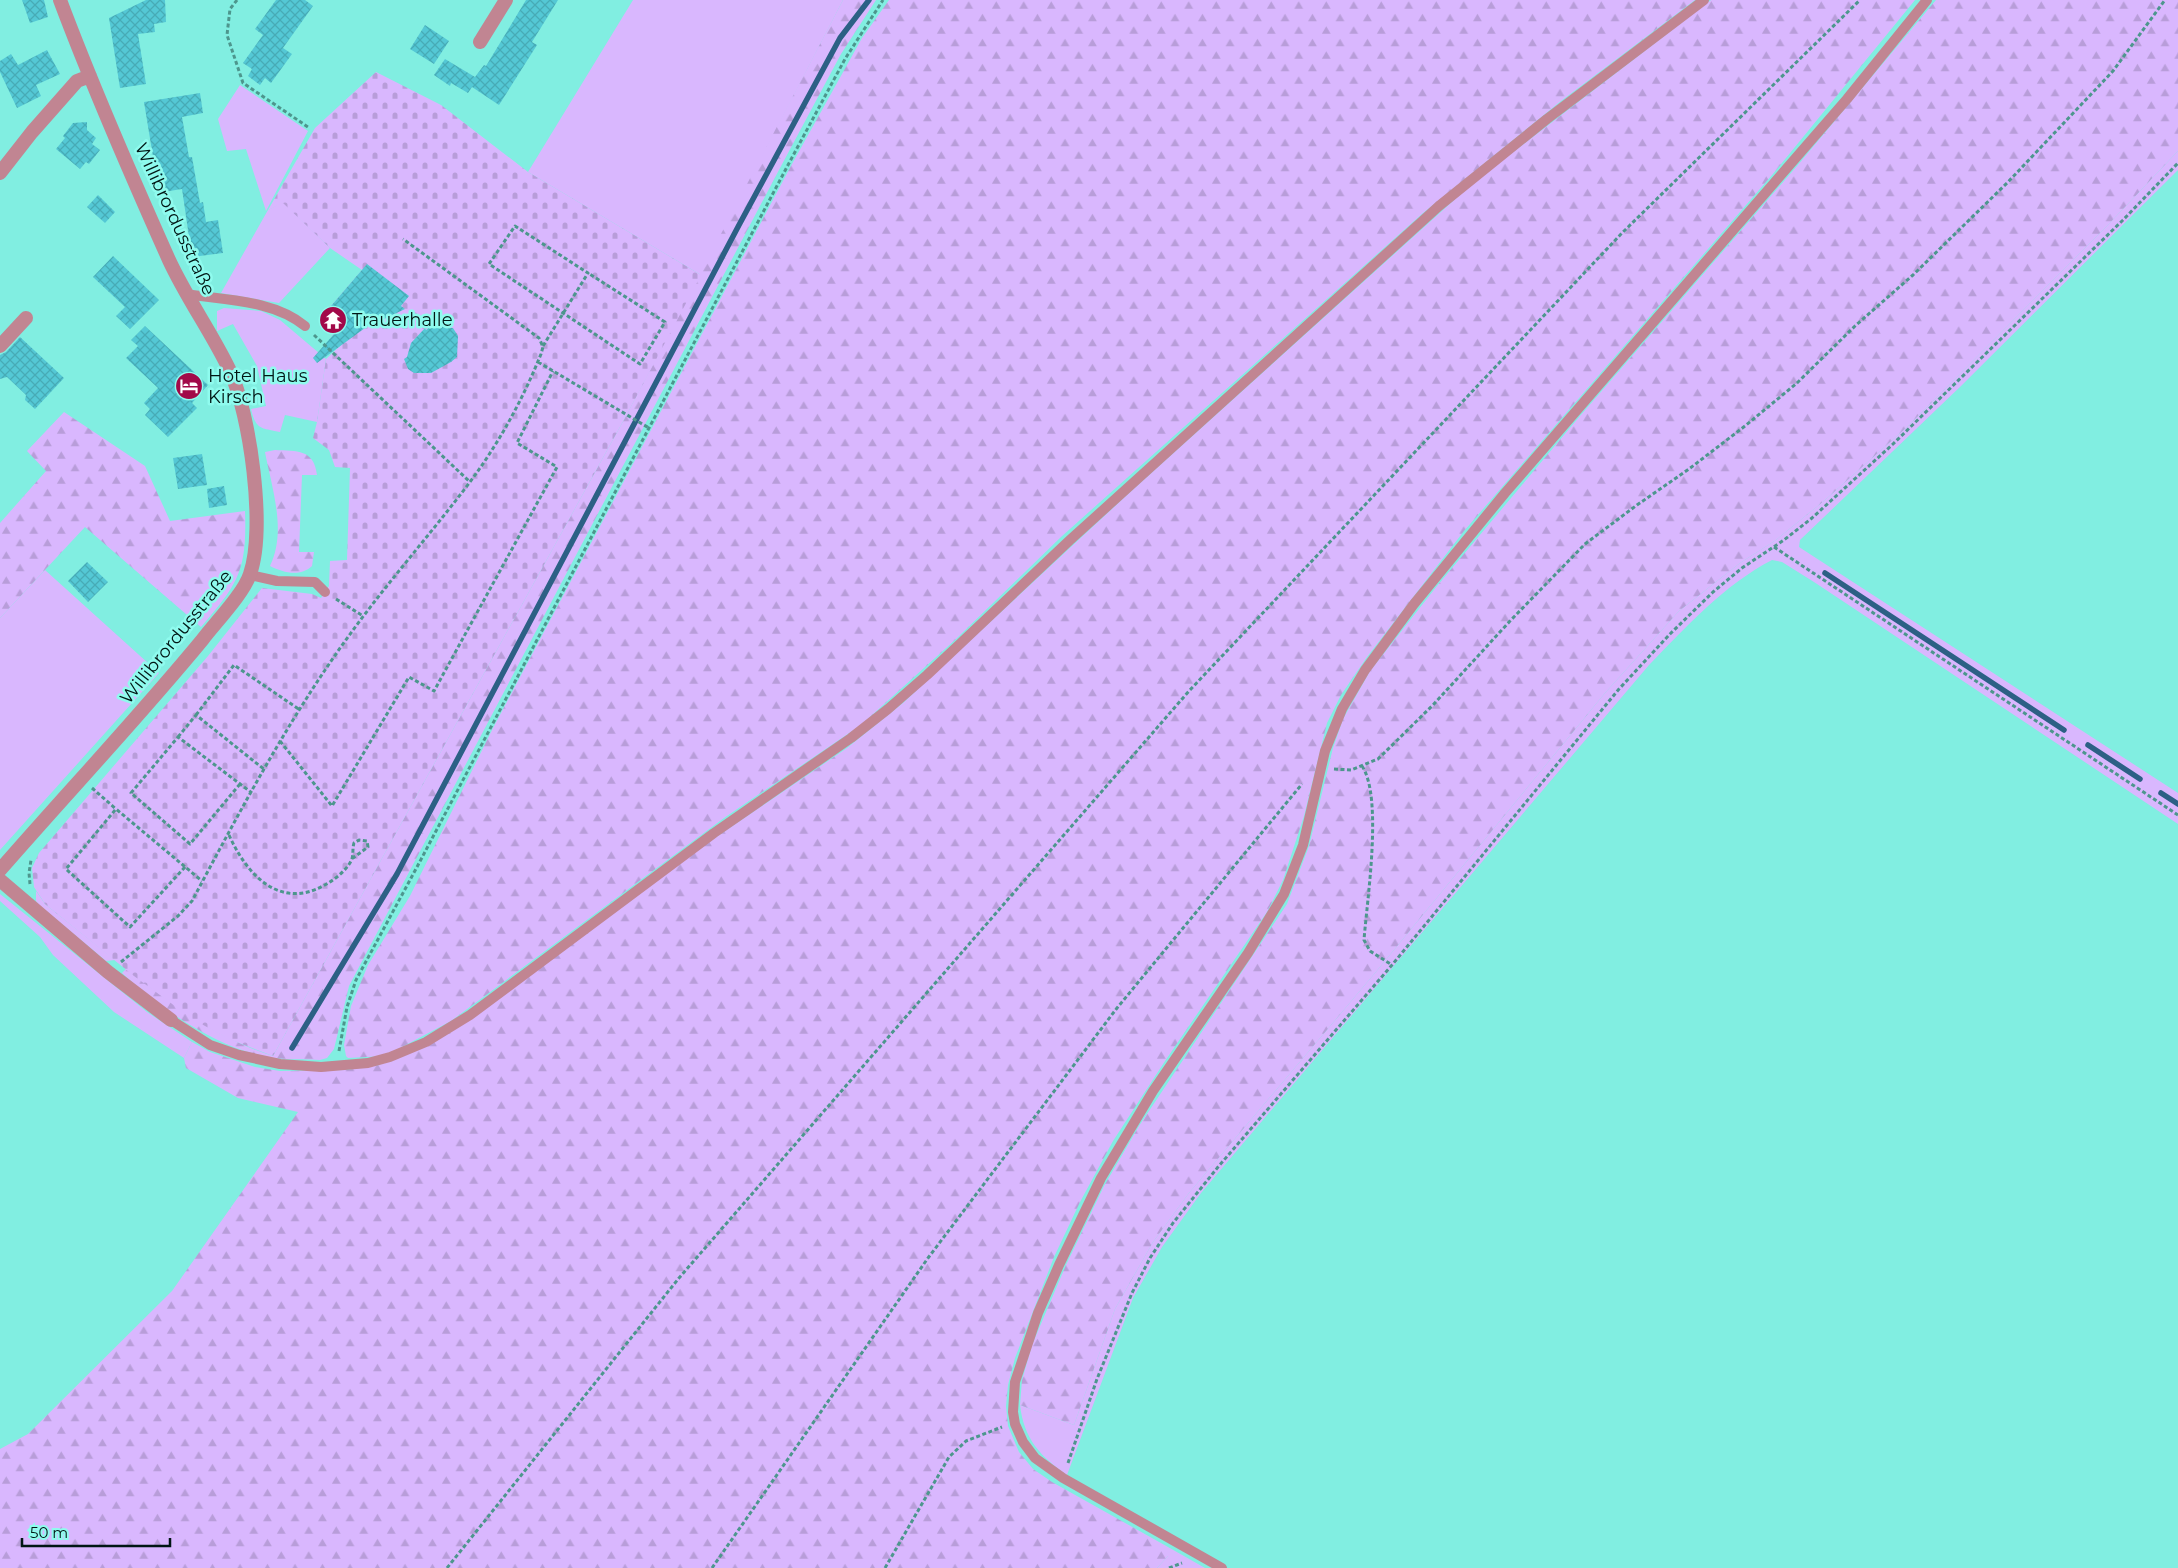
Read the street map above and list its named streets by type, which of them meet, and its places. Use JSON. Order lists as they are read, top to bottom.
{
  "streets": {
    "street": ["Willibrordusstraße"]
  },
  "places": {
    "temple": ["Trauerhalle"],
    "hotel": ["Hotel Haus Kirsch"]
  },
  "scale_bar": "50 m"
}
